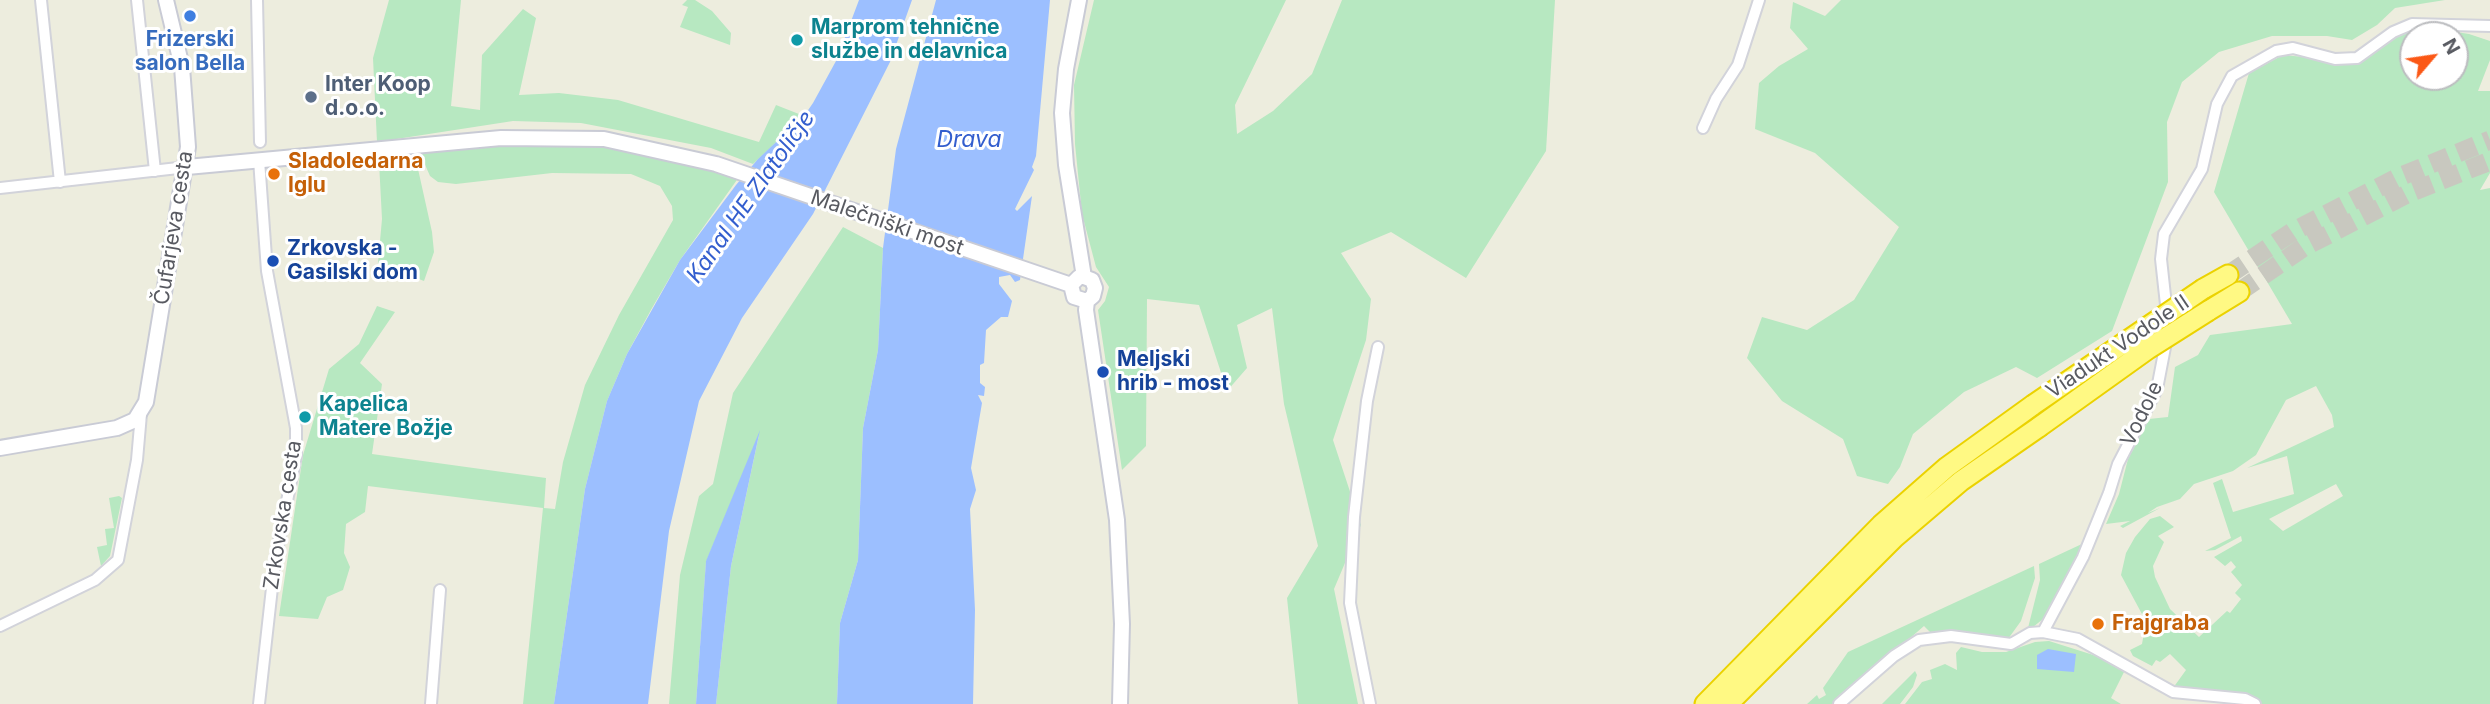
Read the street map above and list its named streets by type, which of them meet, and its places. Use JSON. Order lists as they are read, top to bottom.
{
  "streets": {
    "highway": ["Viadukt Vodole II"],
    "street": [
      "Malečniški most",
      "Čufarjeva cesta",
      "Vodole",
      "Zrkovska cesta"
    ]
  },
  "crossings": [
    ["Malečniški most", "Čufarjeva cesta"],
    ["Malečniški most", "Zrkovska cesta"]
  ],
  "water": ["Drava", "Kanal HE Zlatoličje"],
  "places": [
    "Frizerski salon Bella",
    "Marprom tehnične službe in delavnica",
    "Inter Koop d.o.o.",
    "Sladoledarna Iglu",
    "Zrkovska - Gasilski dom",
    "Meljski hrib - most",
    "Kapelica Matere Božje",
    "Frajgraba"
  ],
  "north": "top right"
}
